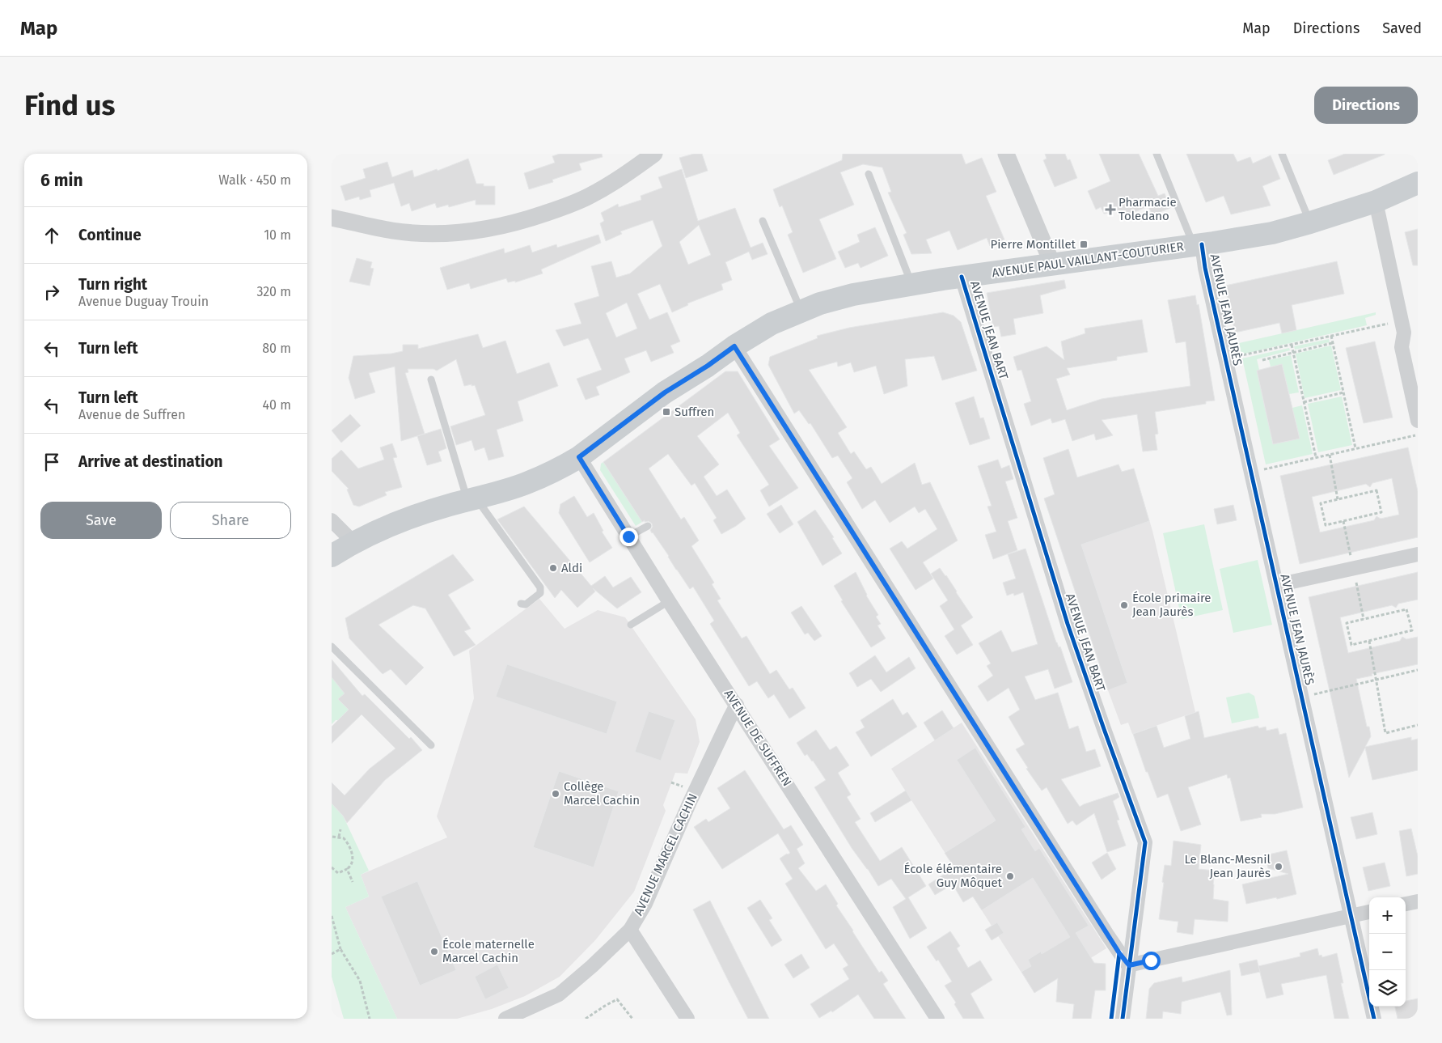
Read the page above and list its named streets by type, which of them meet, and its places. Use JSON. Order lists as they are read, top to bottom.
{
  "streets": {
    "main road": ["AVENUE PAUL VAILLANT-COUTURIER"],
    "street": [
      "AVENUE JEAN JAURÈS",
      "AVENUE JEAN BART",
      "AVENUE DE SUFFREN",
      "AVENUE MARCEL CACHIN"
    ]
  },
  "crossings": [
    ["AVENUE PAUL VAILLANT-COUTURIER", "AVENUE JEAN JAURÈS"],
    ["AVENUE PAUL VAILLANT-COUTURIER", "AVENUE JEAN BART"],
    ["AVENUE PAUL VAILLANT-COUTURIER", "AVENUE DE SUFFREN"],
    ["AVENUE DE SUFFREN", "AVENUE MARCEL CACHIN"]
  ],
  "places": {
    "health": ["Pharmacie Toledano"],
    "transit": ["Pierre Montillet", "Suffren"],
    "other": [
      "Aldi",
      "École primaire Jean Jaurès",
      "Collège Marcel Cachin",
      "Le Blanc-Mesnil Jean Jaurès",
      "École élémentaire Guy Môquet",
      "École maternelle Marcel Cachin"
    ]
  },
  "page": {
    "header": "Map",
    "nav": ["Map", "Directions", "Saved"],
    "buttons": [
      "Directions",
      ["Save", "Share"]
    ],
    "title": "Find us",
    "heading": ["6 min", "Walk · 450 m"],
    "list": [
      ["Continue", "10 m"],
      ["Turn right", "Avenue Duguay Trouin", "320 m"],
      ["Turn left", "80 m"],
      ["Turn left", "Avenue de Suffren", "40 m"],
      "Arrive at destination"
    ],
    "map_buttons": ["+", "−"]
  }
}
